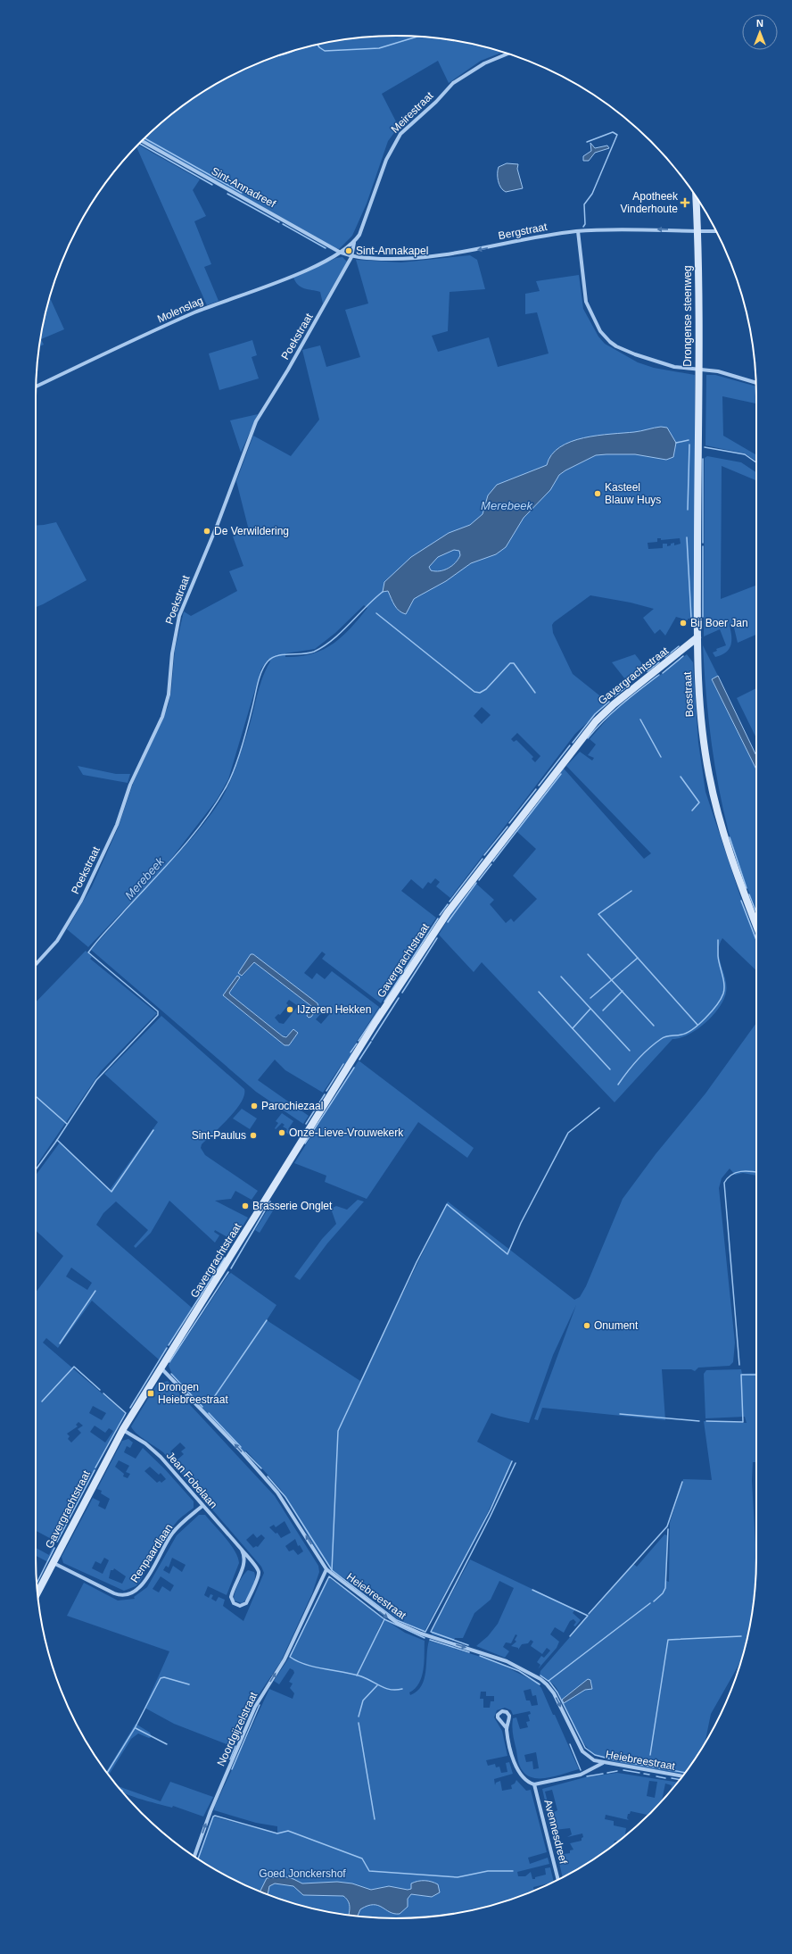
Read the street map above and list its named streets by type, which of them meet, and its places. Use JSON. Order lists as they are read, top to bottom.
{
  "streets": {
    "street": [
      "Meirestraat",
      "Sint-Annadreef",
      "Bergstraat",
      "Molenslag",
      "Drongense steenweg",
      "Poekstraat",
      "Gavergrachtstraat",
      "Bosstraat",
      "Jean Fobelaan",
      "Renpaardlaan",
      "Heiebreestraat",
      "Noordgijzelstraat",
      "Avennesdreef"
    ]
  },
  "crossings": [
    ["Meirestraat", "Sint-Annadreef"],
    ["Meirestraat", "Bergstraat"],
    ["Meirestraat", "Molenslag"],
    ["Meirestraat", "Poekstraat"],
    ["Sint-Annadreef", "Bergstraat"],
    ["Sint-Annadreef", "Molenslag"],
    ["Sint-Annadreef", "Poekstraat"],
    ["Bergstraat", "Drongense steenweg"],
    ["Bergstraat", "Poekstraat"],
    ["Drongense steenweg", "Bosstraat"],
    ["Gavergrachtstraat", "Bosstraat"],
    ["Gavergrachtstraat", "Jean Fobelaan"],
    ["Gavergrachtstraat", "Renpaardlaan"],
    ["Gavergrachtstraat", "Heiebreestraat"],
    ["Jean Fobelaan", "Renpaardlaan"],
    ["Heiebreestraat", "Noordgijzelstraat"]
  ],
  "one_way": ["Bergstraat", "Noordgijzelstraat"],
  "water": ["Merebeek"],
  "parks": ["Goed Jonckershof"],
  "places": {
    "health": ["Apotheek Vinderhoute"],
    "other": [
      "Sint-Annakapel",
      "Kasteel Blauw Huys",
      "De Verwildering",
      "Bij Boer Jan",
      "IJzeren Hekken",
      "Parochiezaal",
      "Onze-Lieve-Vrouwekerk",
      "Sint-Paulus",
      "Brasserie Onglet",
      "Onument"
    ],
    "transit": ["Drongen Heiebreestraat"]
  },
  "north": "top"
}
